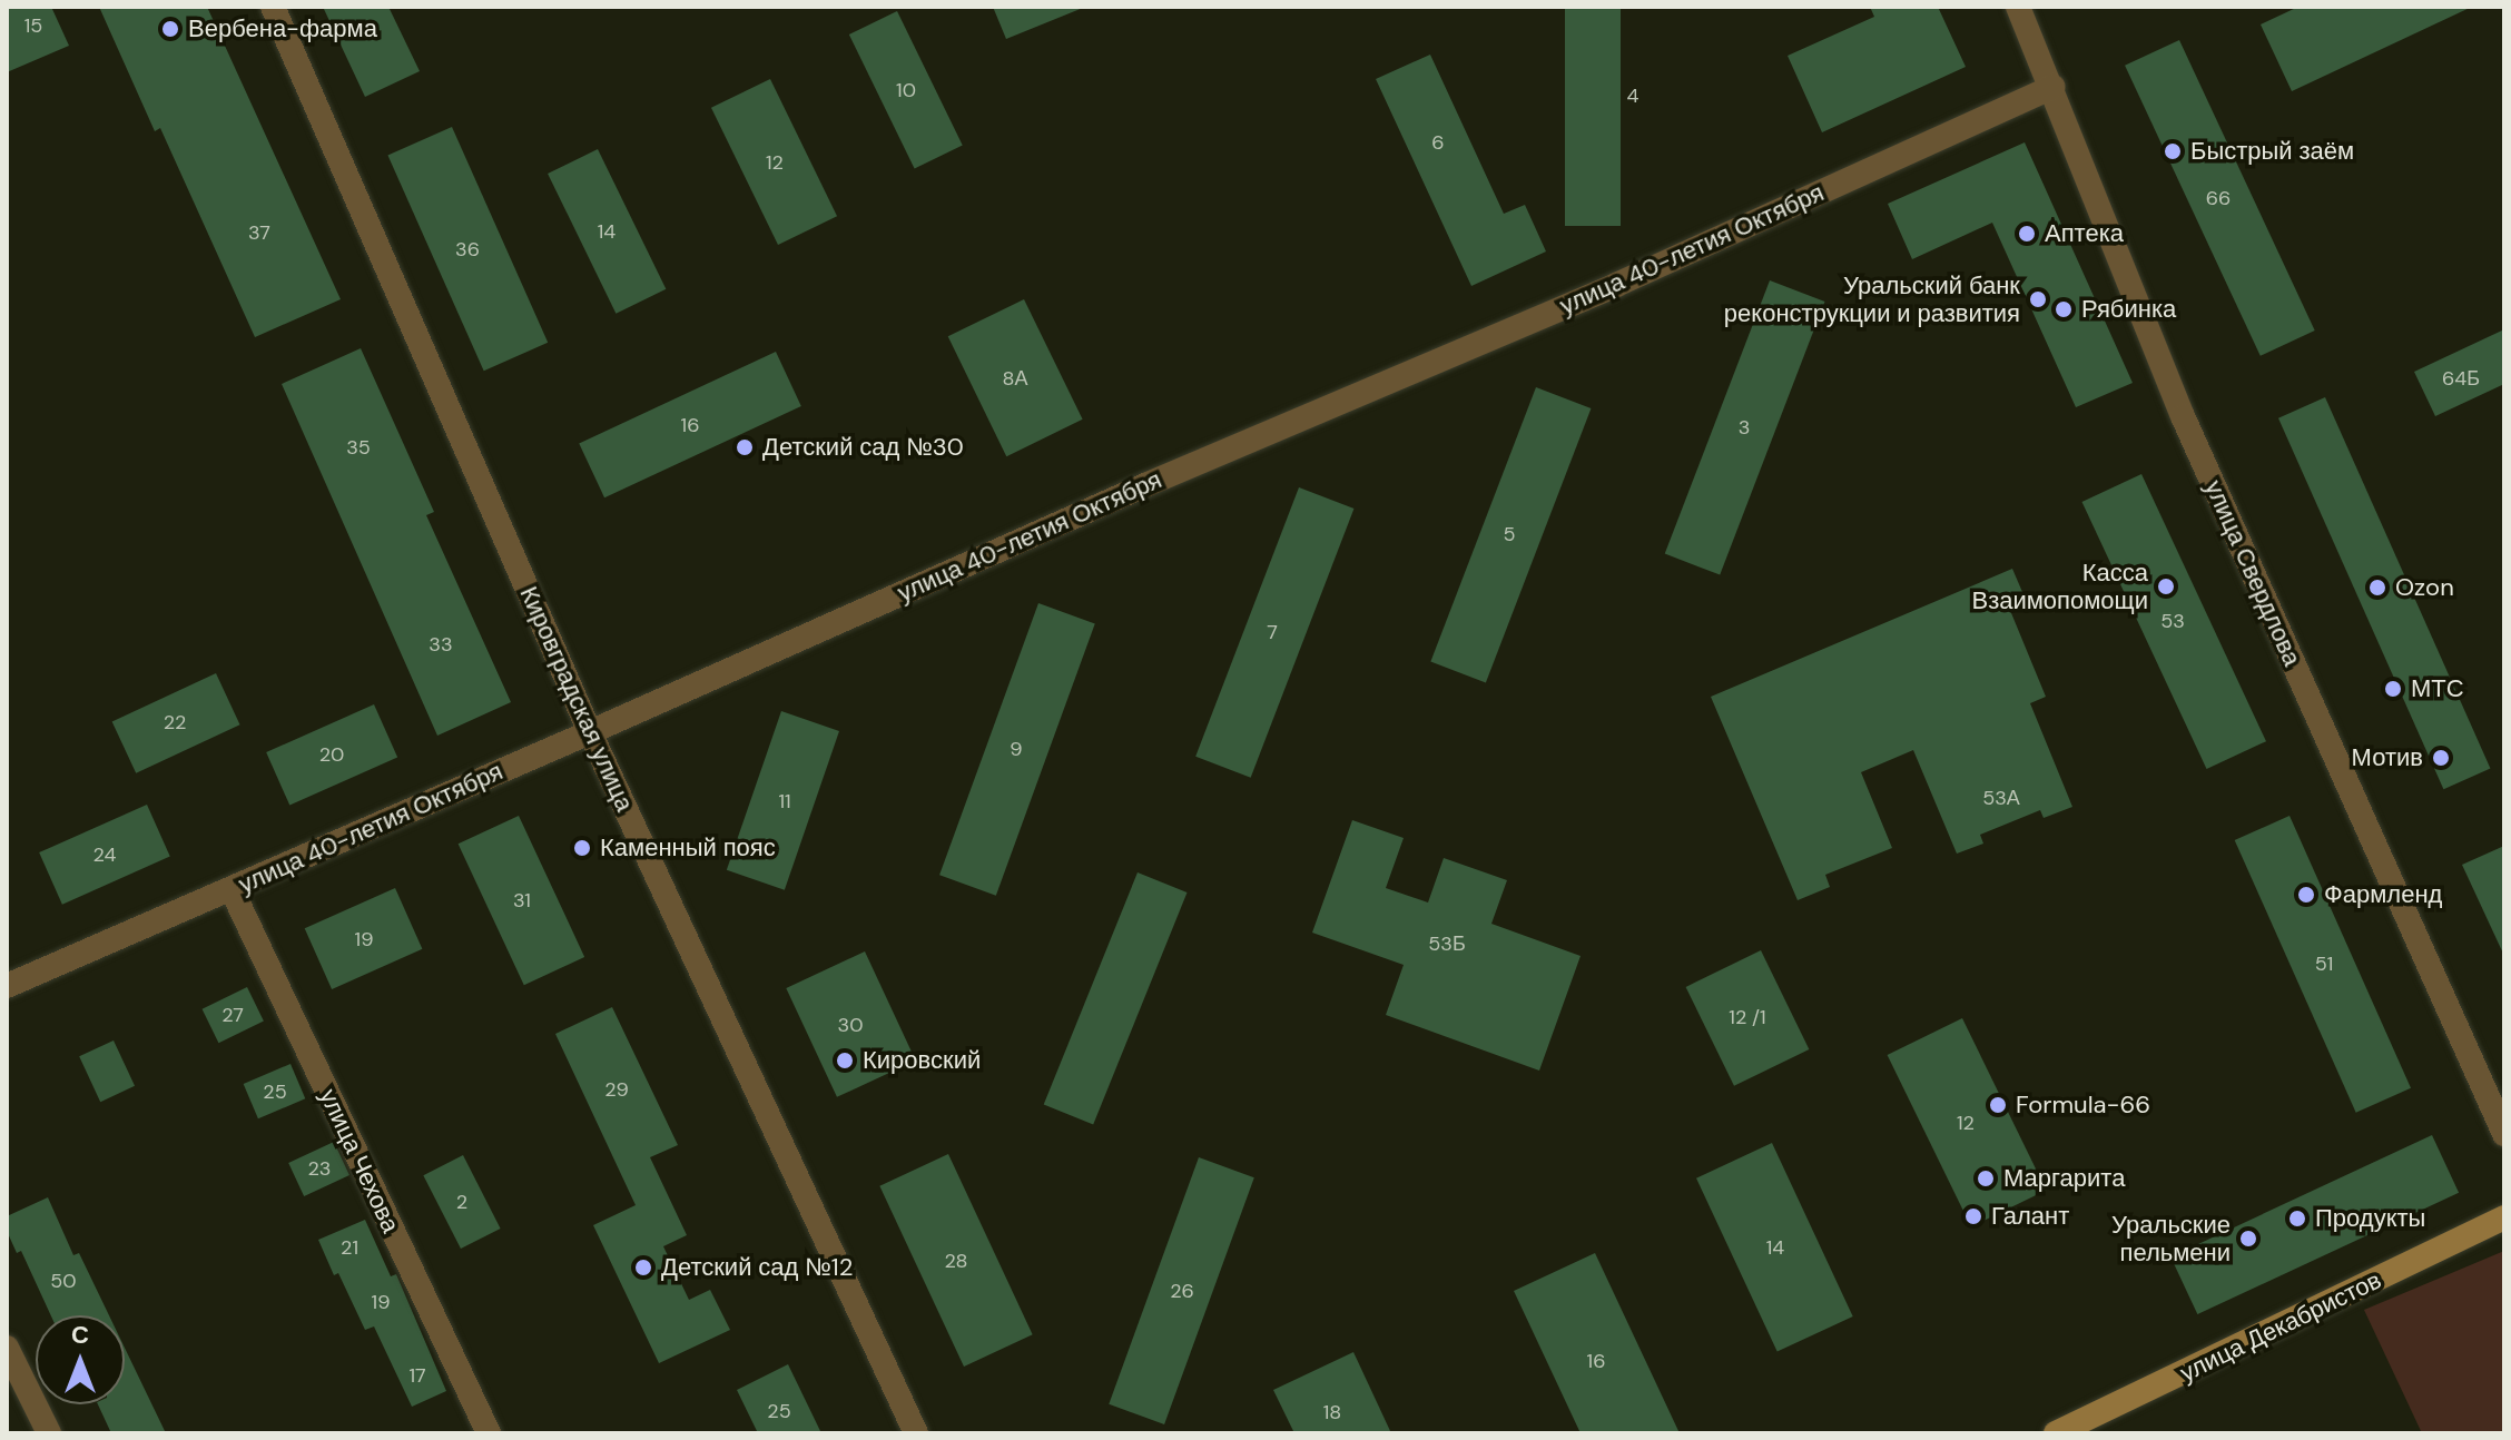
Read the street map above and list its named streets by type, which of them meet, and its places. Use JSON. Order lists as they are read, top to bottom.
{
  "streets": {
    "main road": ["улица Декабристов"],
    "street": [
      "улица 40-летия Октября",
      "улица Свердлова",
      "Кировградская улица",
      "улица Чехова"
    ]
  },
  "crossings": [
    ["улица 40-летия Октября", "улица Свердлова"],
    ["улица 40-летия Октября", "Кировградская улица"],
    ["улица 40-летия Октября", "улица Чехова"]
  ],
  "places": [
    "Вербена-фарма",
    "Быстрый заём",
    "Аптека",
    "Уральский банк реконструкции и развития",
    "Рябинка",
    "Детский сад №30",
    "Касса Взаимопомощи",
    "Ozon",
    "МТС",
    "Мотив",
    "Каменный пояс",
    "Фармленд",
    "Кировский",
    "Formula-66",
    "Маргарита",
    "Галант",
    "Продукты",
    "Уральские пельмени",
    "Детский сад №12"
  ],
  "house_numbers": [
    "15",
    "10",
    "4",
    "6",
    "12",
    "66",
    "14",
    "37",
    "36",
    "8А",
    "64Б",
    "16",
    "3",
    "35",
    "5",
    "53",
    "7",
    "33",
    "22",
    "9",
    "20",
    "53А",
    "11",
    "24",
    "31",
    "19",
    "53Б",
    "51",
    "27",
    "12 /1",
    "30",
    "29",
    "25",
    "12",
    "23",
    "2",
    "21",
    "14",
    "28",
    "50",
    "26",
    "19",
    "16",
    "17",
    "25",
    "18"
  ],
  "north": "top"
}
